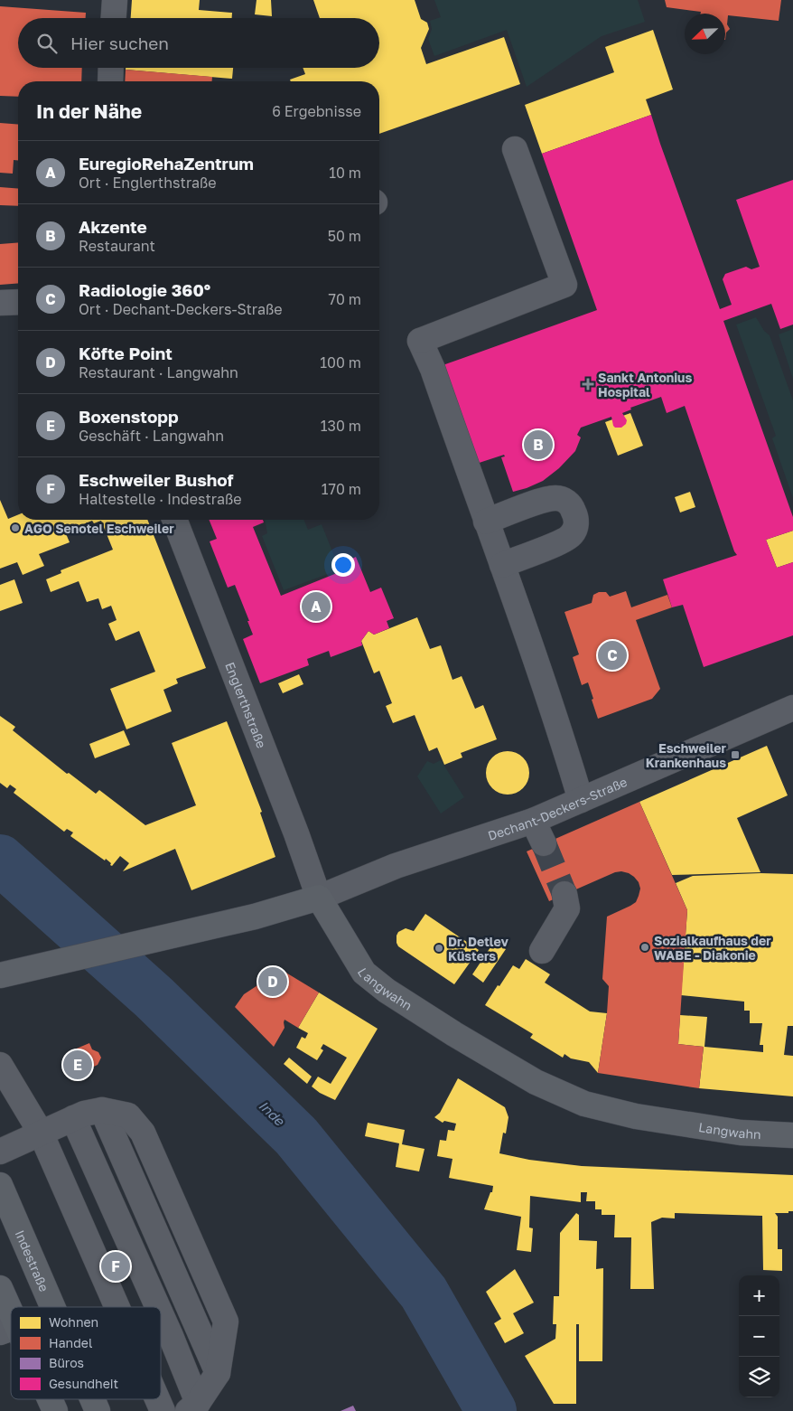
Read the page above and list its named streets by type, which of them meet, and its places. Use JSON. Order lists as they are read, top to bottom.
{
  "streets": {
    "main road": ["Langwahn", "Indestraße"],
    "street": ["Englerthstraße", "Dechant-Deckers-Straße"]
  },
  "crossings": [
    ["Englerthstraße", "Dechant-Deckers-Straße"],
    ["Englerthstraße", "Langwahn"],
    ["Dechant-Deckers-Straße", "Langwahn"]
  ],
  "water": ["Inde"],
  "places": {
    "health": ["Sankt Antonius Hospital"],
    "other": ["AGO Senotel Eschweiler", "Sozialkaufhaus der WABE - Diakonie", "Dr. Detlev Küsters"],
    "transit": ["Eschweiler Krankenhaus"]
  },
  "legend": [
    "Wohnen",
    "Handel",
    "Büros",
    "Gesundheit"
  ],
  "north": "bottom left",
  "page": {
    "search": "Hier suchen",
    "heading": ["In der Nähe", "6 Ergebnisse"],
    "list": [
      {
        "mark": "A",
        "name": "EuregioRehaZentrum",
        "note": "Ort · Englerthstraße",
        "value": "10 m"
      },
      {
        "mark": "B",
        "name": "Akzente",
        "note": "Restaurant",
        "value": "50 m"
      },
      {
        "mark": "C",
        "name": "Radiologie 360°",
        "note": "Ort · Dechant-Deckers-Straße",
        "value": "70 m"
      },
      {
        "mark": "D",
        "name": "Köfte Point",
        "note": "Restaurant · Langwahn",
        "value": "100 m"
      },
      {
        "mark": "E",
        "name": "Boxenstopp",
        "note": "Geschäft · Langwahn",
        "value": "130 m"
      },
      {
        "mark": "F",
        "name": "Eschweiler Bushof",
        "note": "Haltestelle · Indestraße",
        "value": "170 m"
      }
    ],
    "pins": [
      "B",
      "A",
      "C",
      "D",
      "E",
      "F"
    ],
    "map_buttons": ["+", "−"]
  }
}
